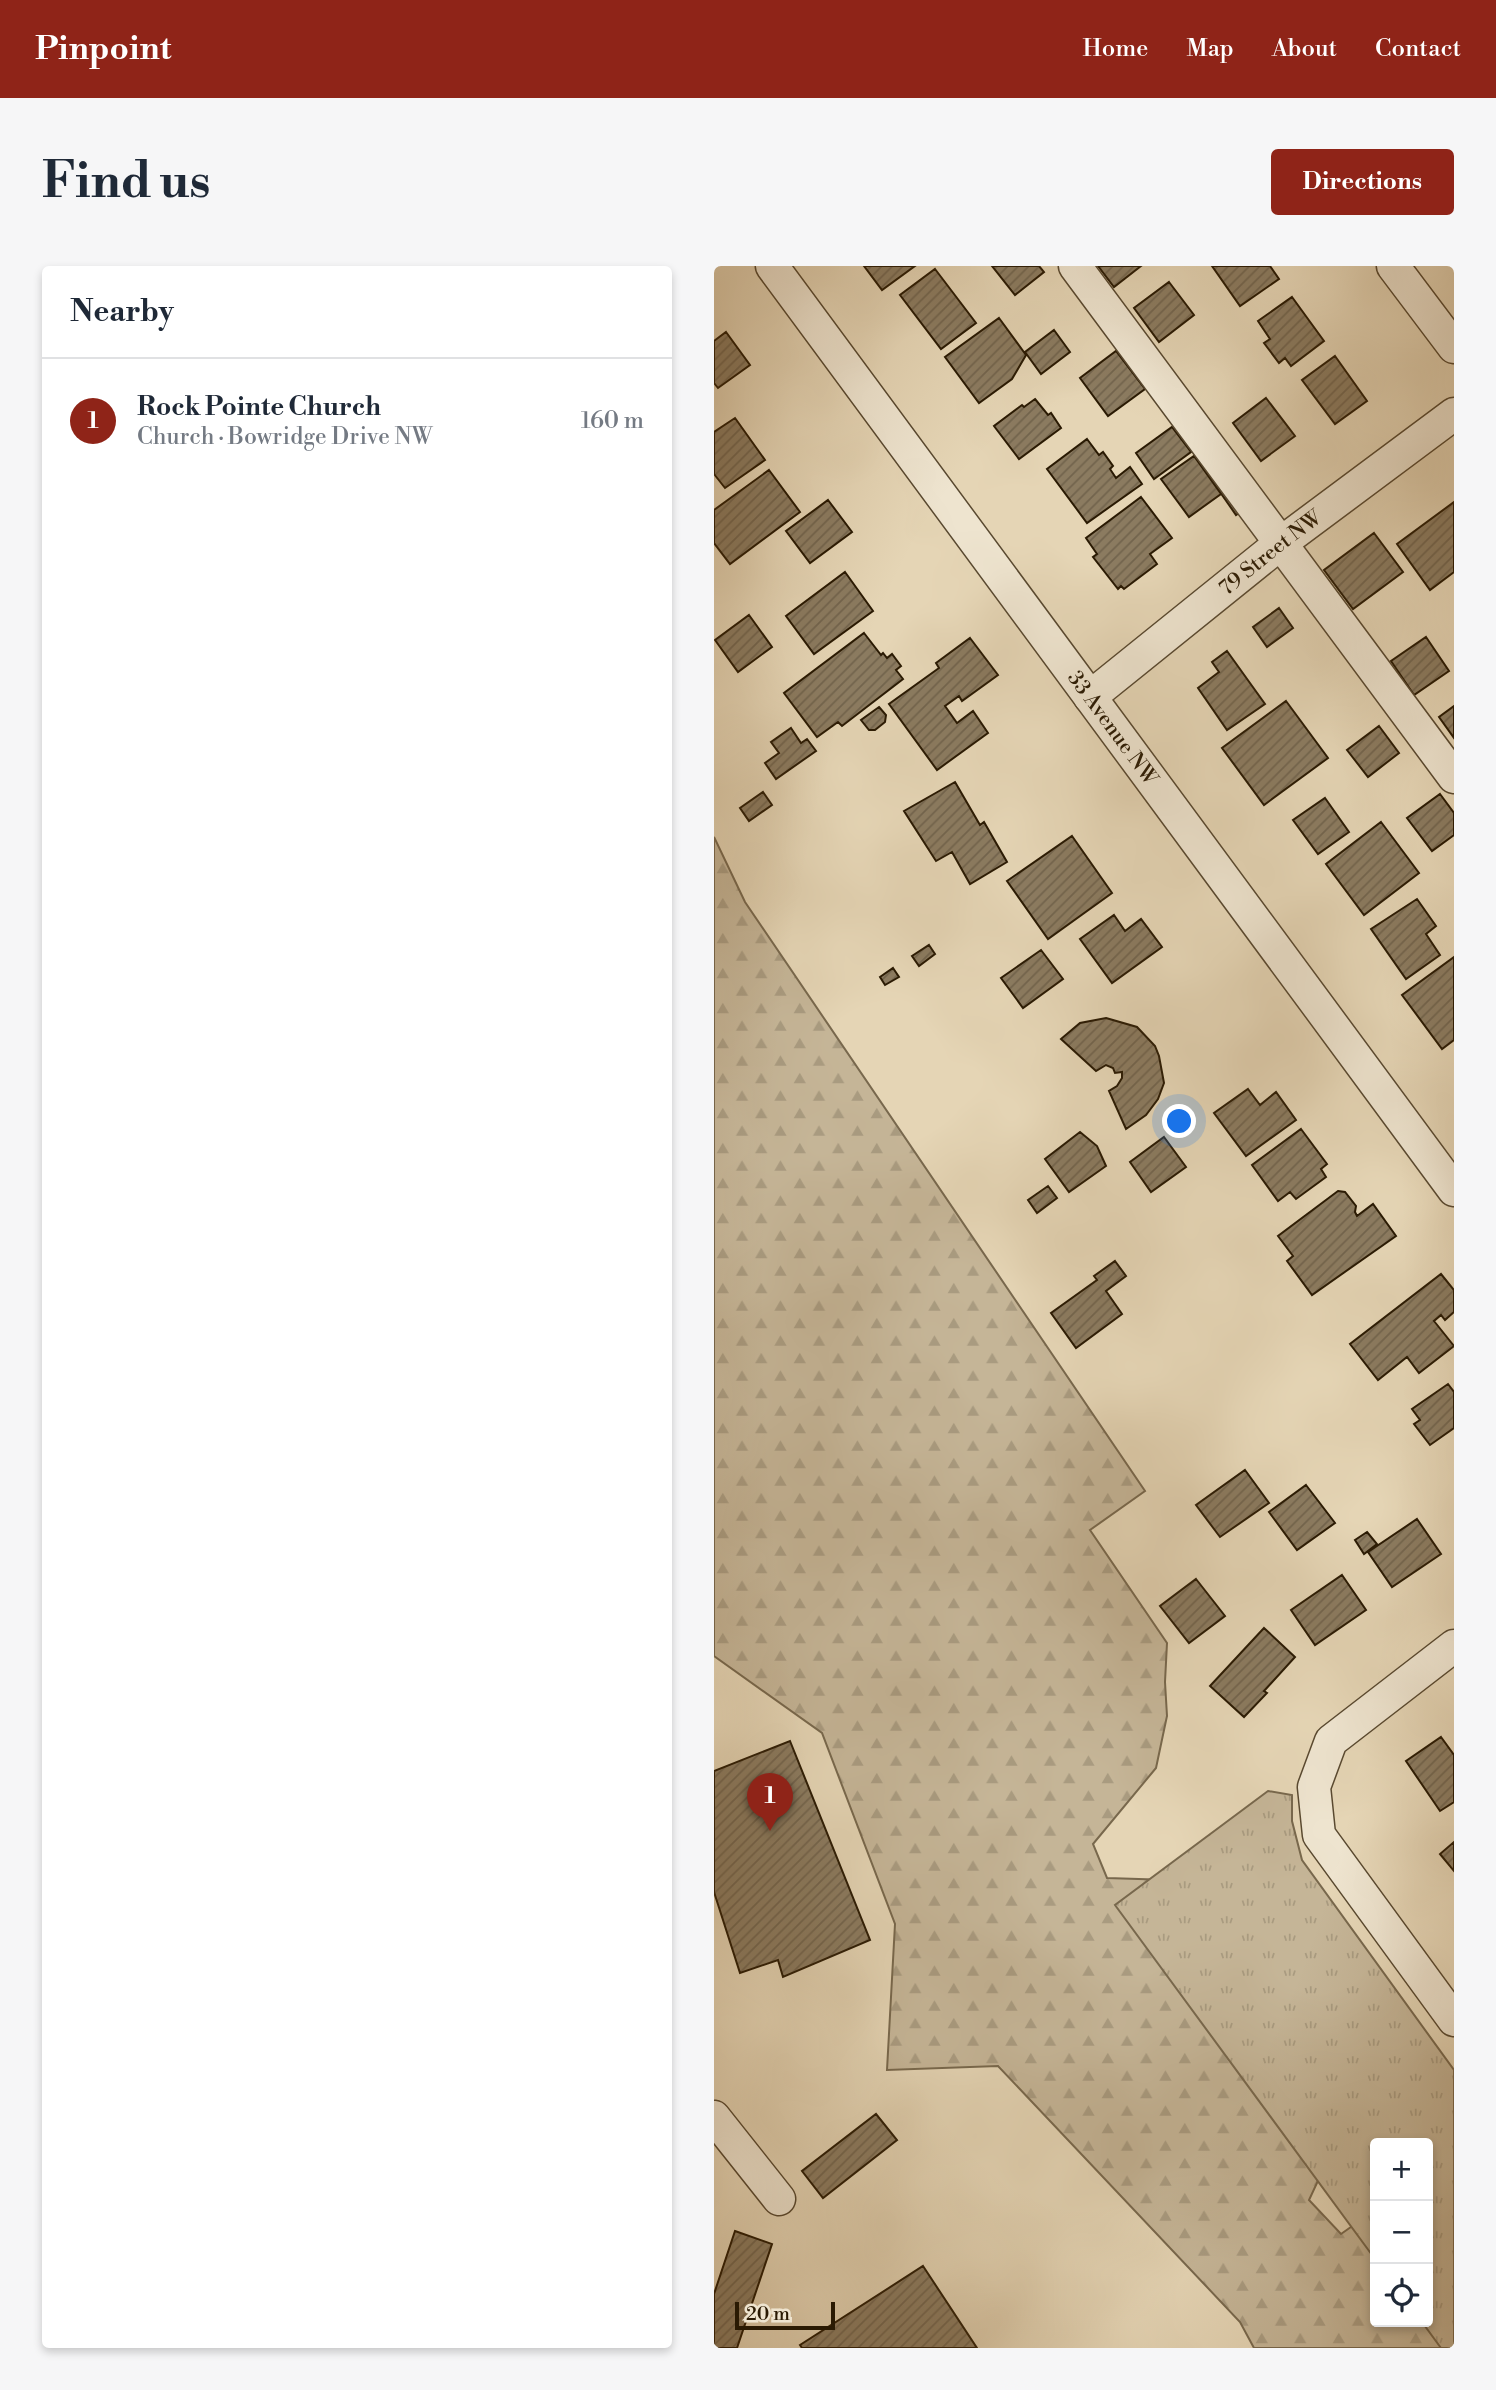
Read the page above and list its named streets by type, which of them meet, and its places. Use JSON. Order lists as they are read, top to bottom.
{
  "streets": {
    "street": ["79 Street NW", "33 Avenue NW"]
  },
  "crossings": [
    ["79 Street NW", "33 Avenue NW"]
  ],
  "scale_bar": "20 m",
  "page": {
    "header": "Pinpoint",
    "nav": [
      "Home",
      "Map",
      "About",
      "Contact"
    ],
    "buttons": "Directions",
    "title": "Find us",
    "heading": "Nearby",
    "list": [
      {
        "mark": "1",
        "name": "Rock Pointe Church",
        "note": "Church · Bowridge Drive NW",
        "value": "160 m"
      }
    ],
    "pins": "1",
    "map_buttons": ["+", "−"],
    "scale": "20 m"
  }
}
